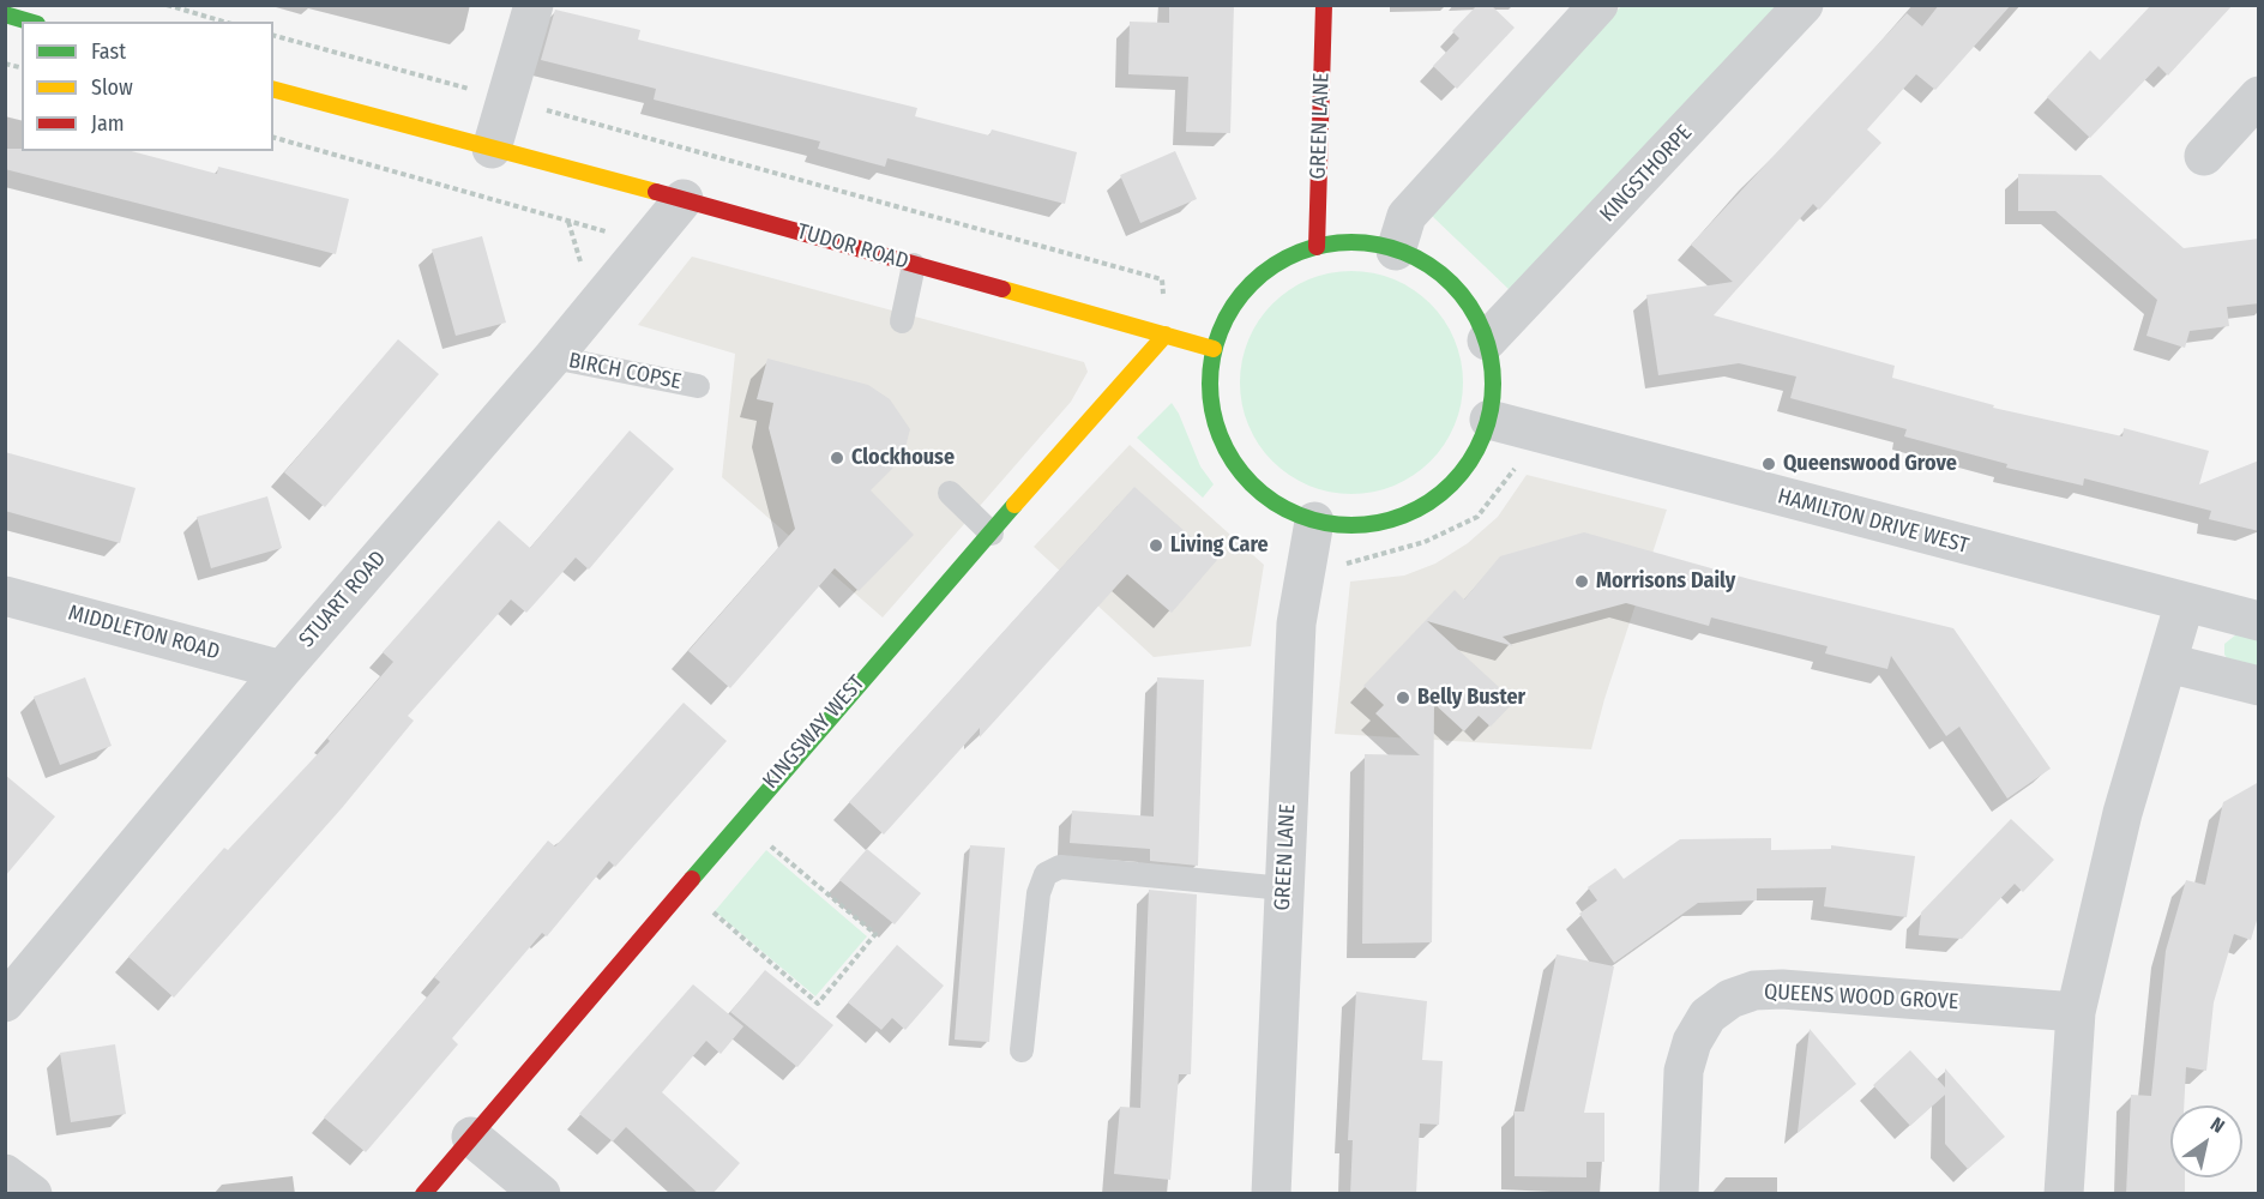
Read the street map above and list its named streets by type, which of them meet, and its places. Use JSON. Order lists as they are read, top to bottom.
{
  "streets": {
    "street": [
      "GREEN LANE",
      "KINGSTHORPE",
      "TUDOR ROAD",
      "HAMILTON DRIVE WEST",
      "STUART ROAD",
      "MIDDLETON ROAD",
      "KINGSWAY WEST",
      "QUEENS WOOD GROVE"
    ],
    "lane": ["BIRCH COPSE"]
  },
  "crossings": [
    ["TUDOR ROAD", "STUART ROAD"],
    ["TUDOR ROAD", "KINGSWAY WEST"],
    ["BIRCH COPSE", "STUART ROAD"],
    ["STUART ROAD", "MIDDLETON ROAD"]
  ],
  "places": [
    "Clockhouse",
    "Queenswood Grove",
    "Living Care",
    "Morrisons Daily",
    "Belly Buster"
  ],
  "legend": ["Fast", "Slow", "Jam"],
  "north": "top right"
}
